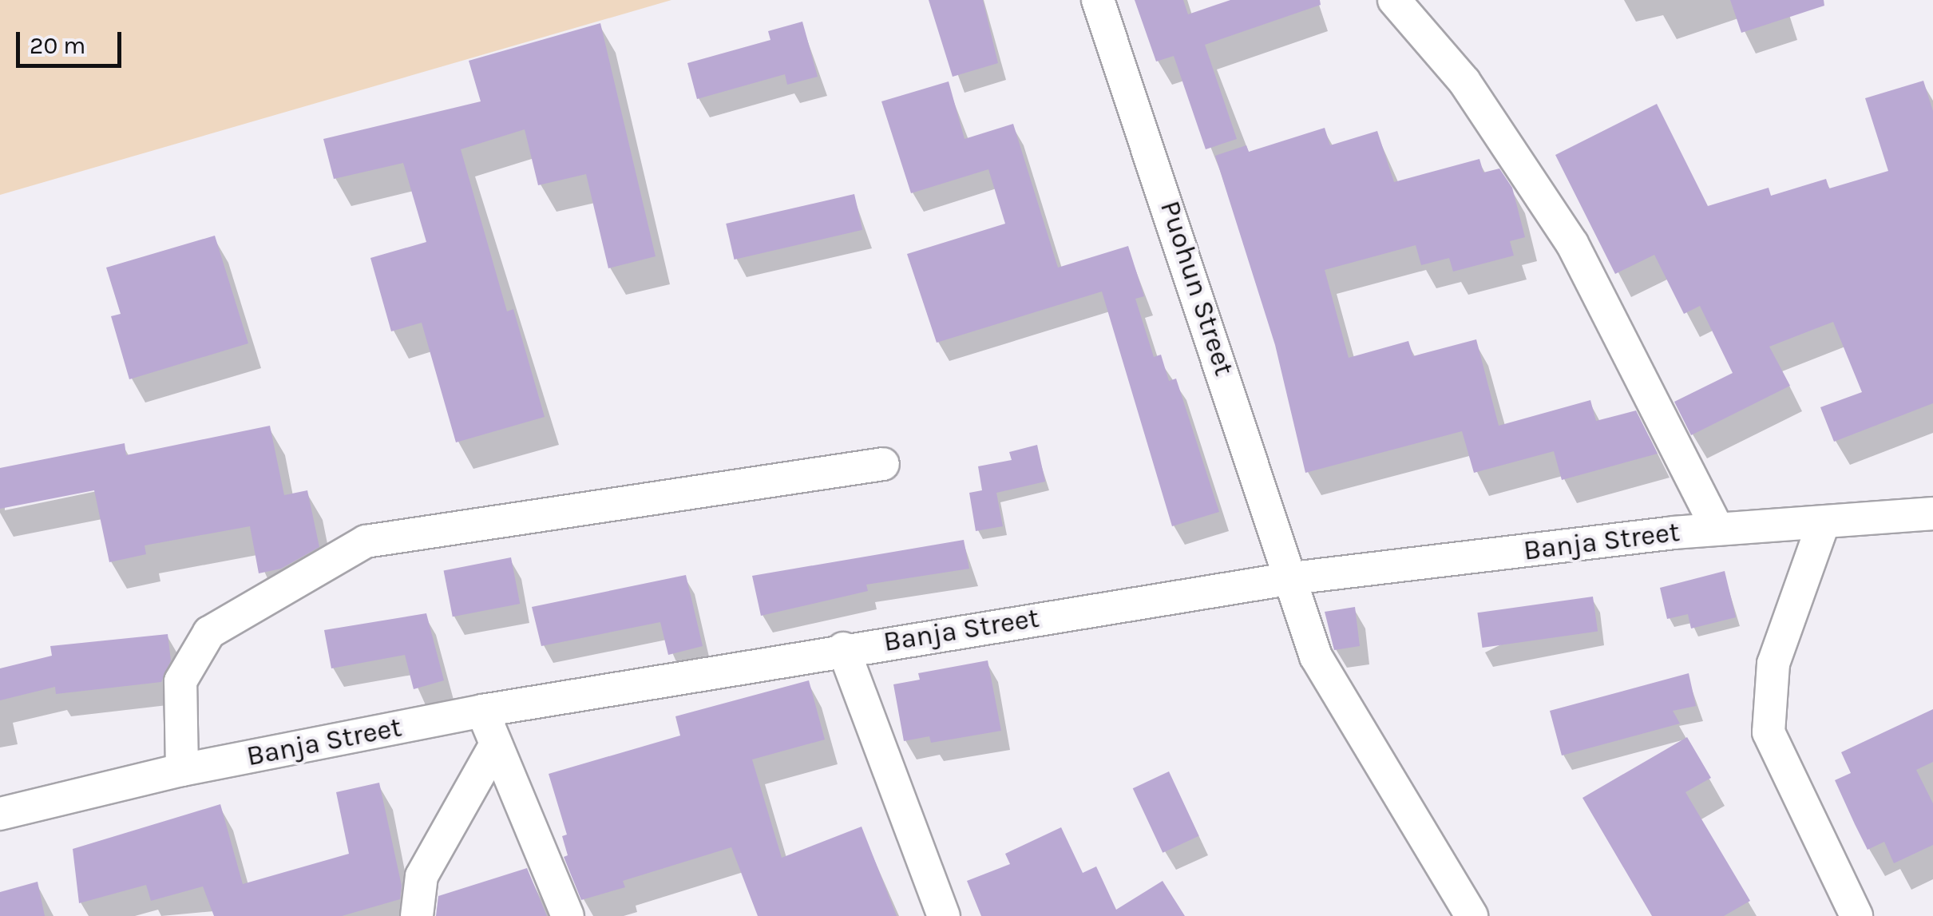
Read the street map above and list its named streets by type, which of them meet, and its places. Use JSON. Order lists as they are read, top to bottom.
{
  "streets": {
    "street": ["Puohun Street", "Banja Street"]
  },
  "crossings": [
    ["Puohun Street", "Banja Street"]
  ],
  "scale_bar": "20 m"
}
